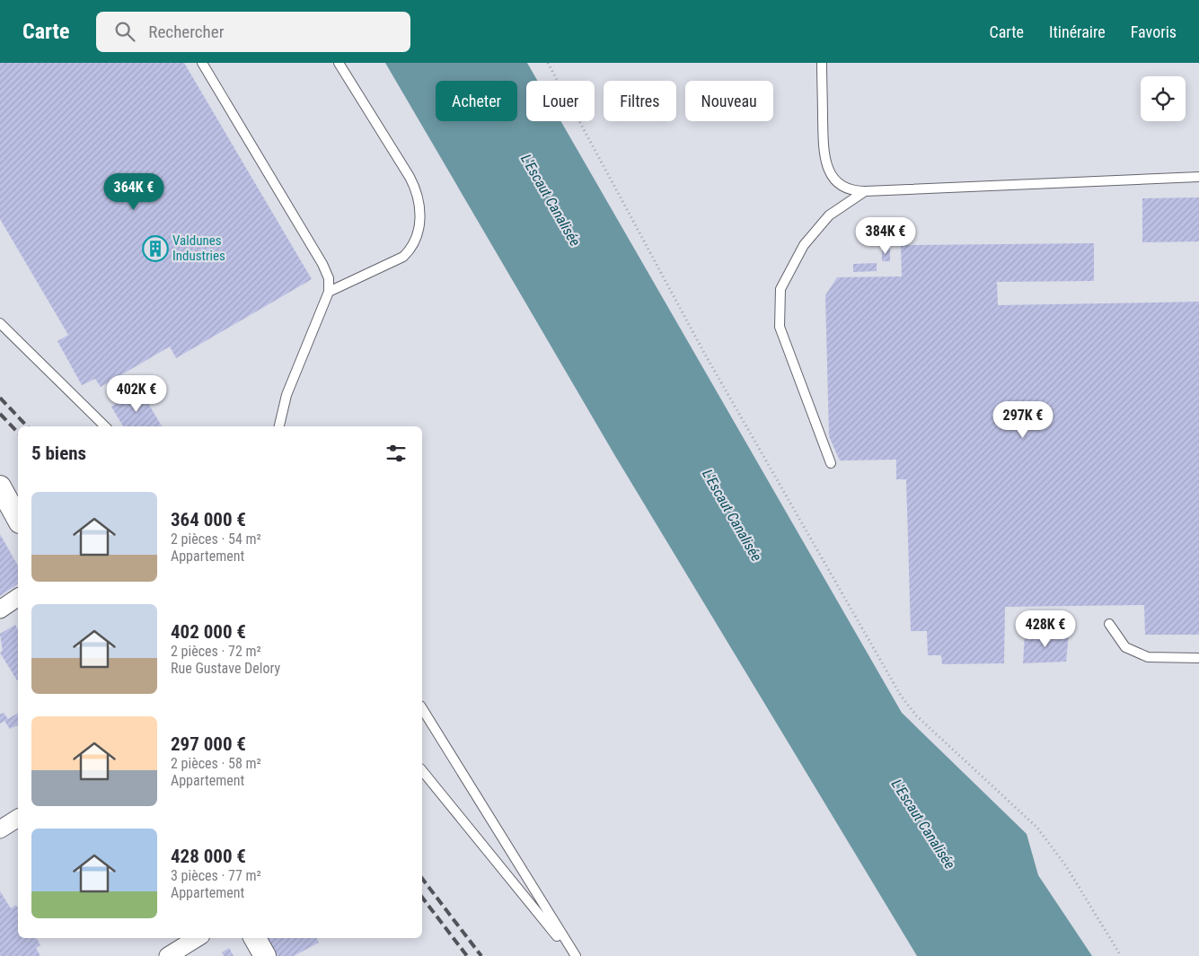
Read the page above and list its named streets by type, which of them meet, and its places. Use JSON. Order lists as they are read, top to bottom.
{
  "water": ["L'Escaut Canalisée"],
  "places": {
    "building": ["Valdunes Industries"]
  },
  "page": {
    "header": "Carte",
    "search": "Rechercher",
    "nav": ["Carte", "Itinéraire", "Favoris"],
    "chip": [
      "Acheter",
      "Louer",
      "Filtres",
      "Nouveau"
    ],
    "price": [
      "364K €",
      "384K €",
      "402K €",
      "297K €",
      "428K €"
    ],
    "heading": "5 biens",
    "list": [
      {
        "name": "364 000 €",
        "note": "2 pièces · 54 m² · Appartement"
      },
      {
        "name": "402 000 €",
        "note": "2 pièces · 72 m² · Rue Gustave Delory"
      },
      {
        "name": "297 000 €",
        "note": "2 pièces · 58 m² · Appartement"
      },
      {
        "name": "428 000 €",
        "note": "3 pièces · 77 m² · Appartement"
      }
    ]
  }
}
